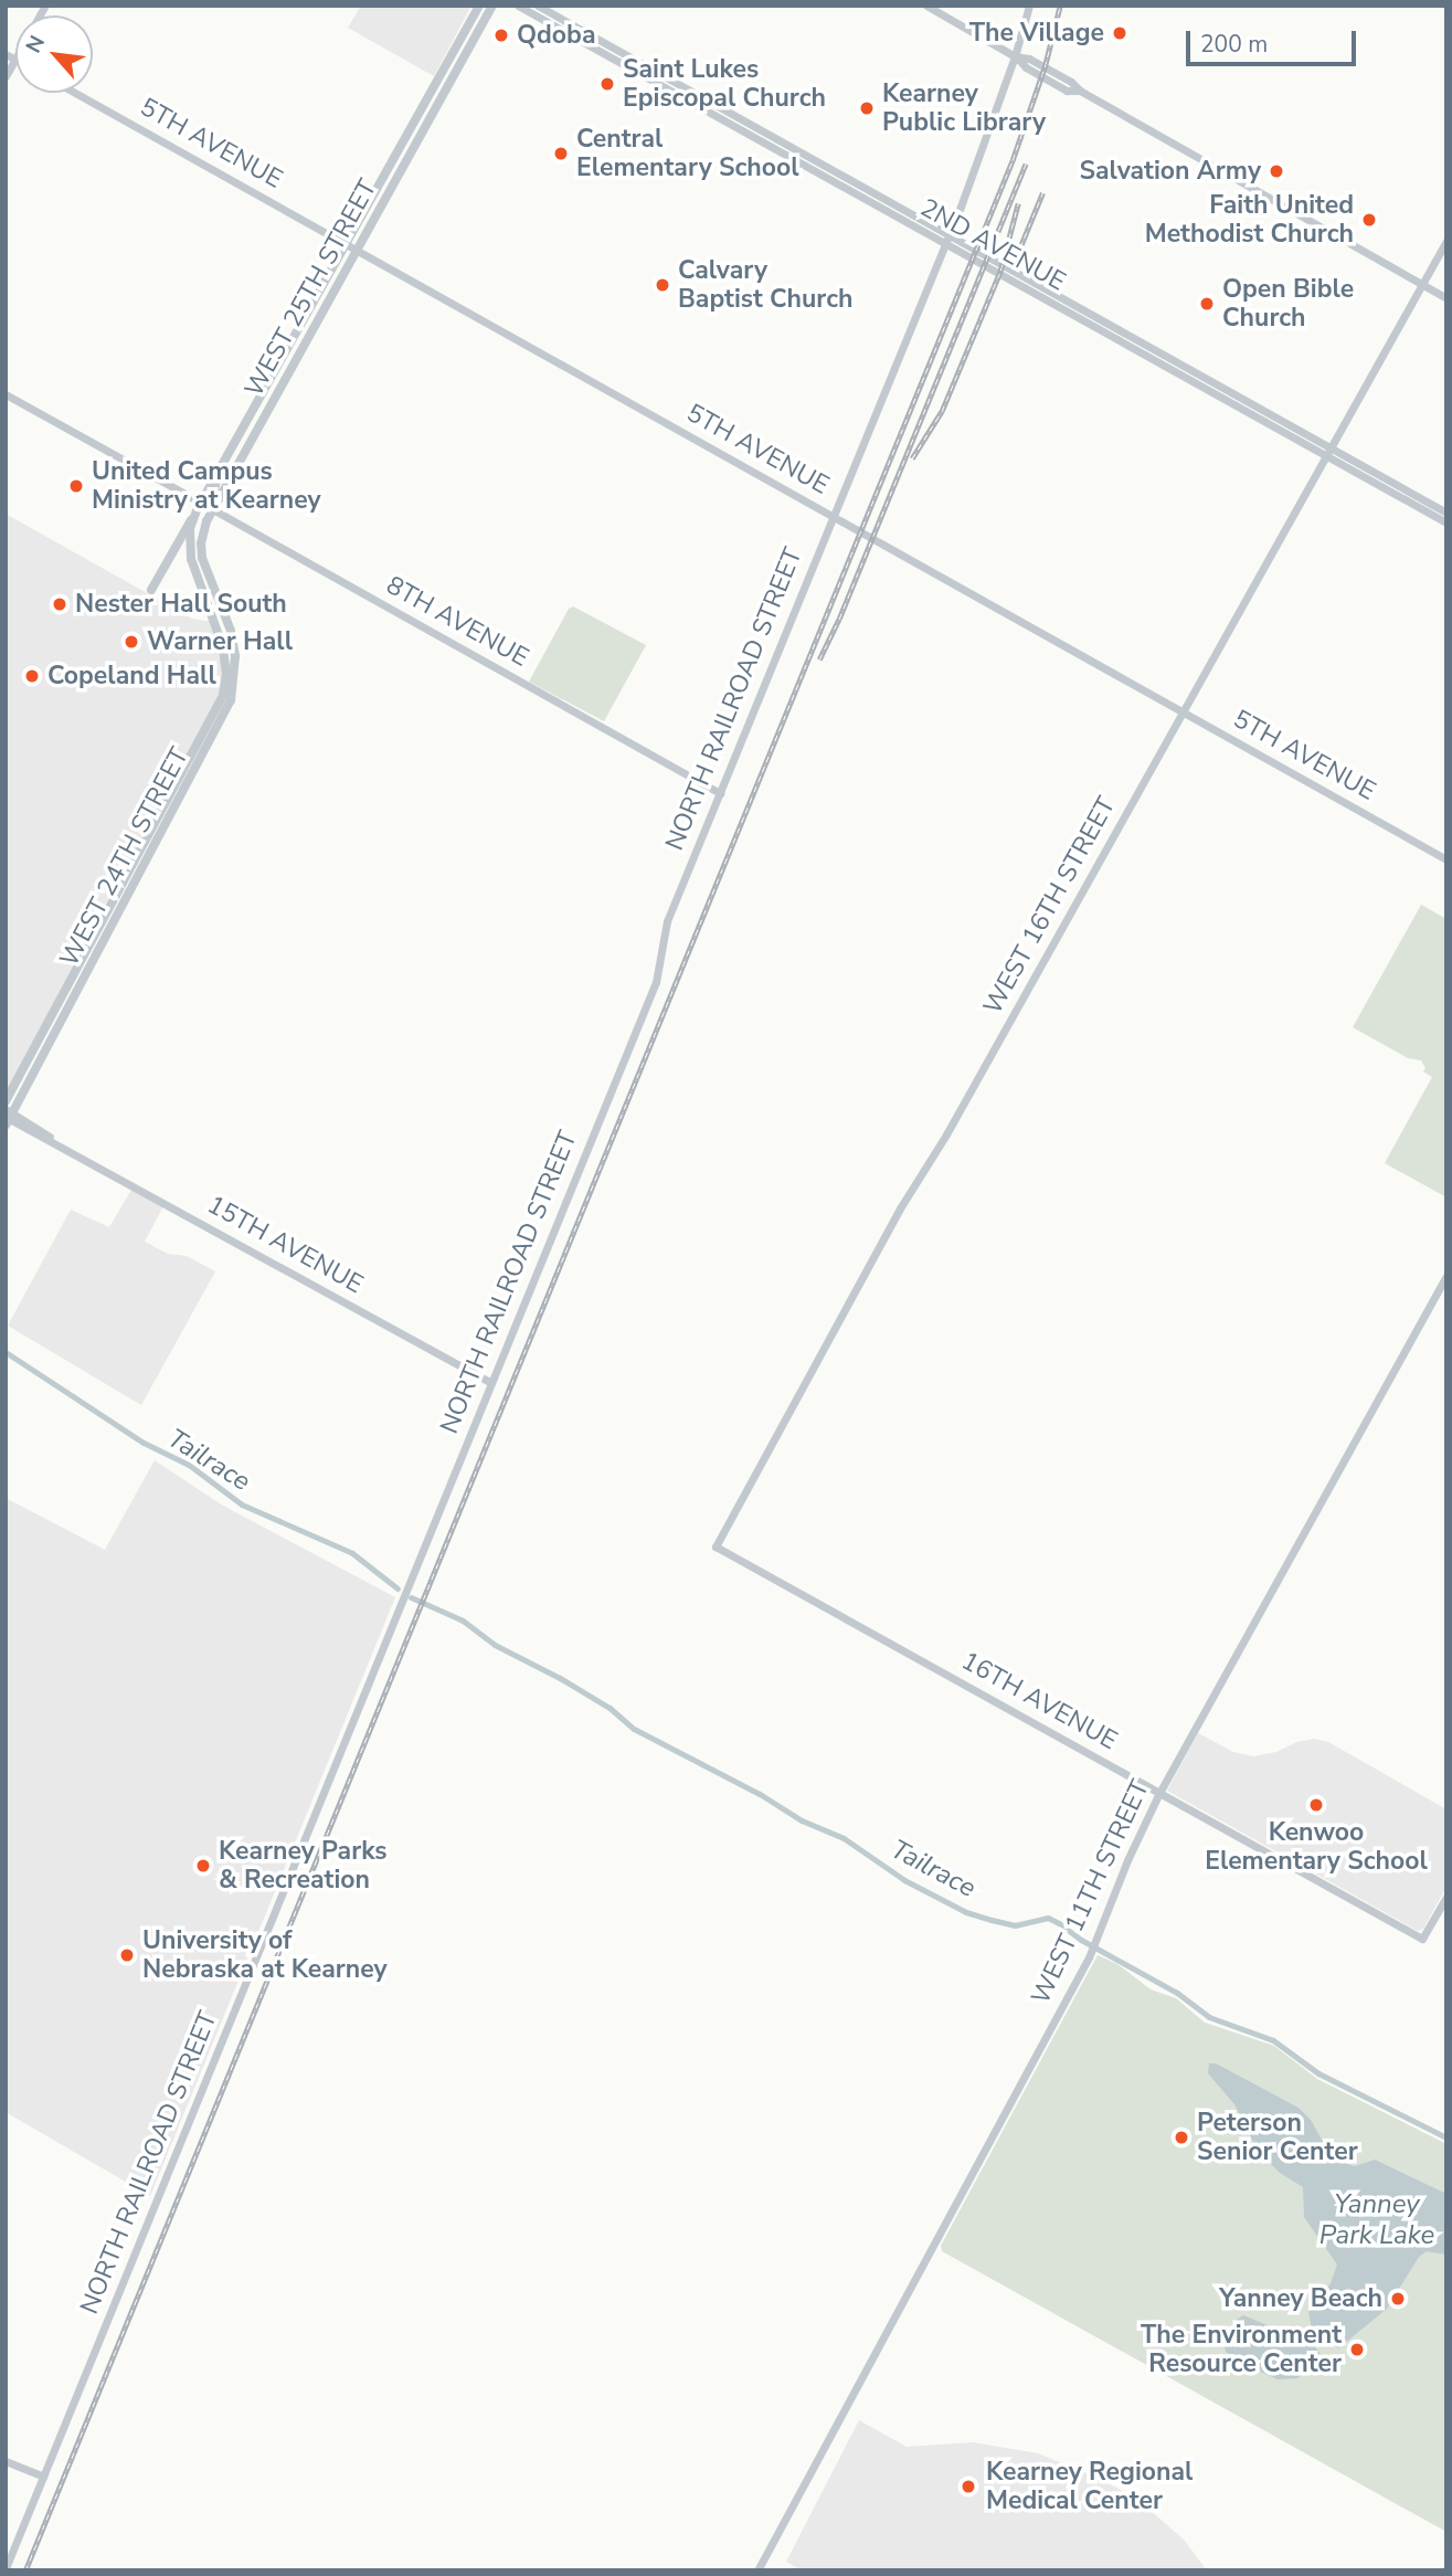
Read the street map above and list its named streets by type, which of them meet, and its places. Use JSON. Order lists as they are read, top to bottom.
{
  "streets": {
    "main road": ["WEST 25TH STREET", "WEST 24TH STREET"],
    "street": [
      "5TH AVENUE",
      "2ND AVENUE",
      "8TH AVENUE",
      "NORTH RAILROAD STREET",
      "WEST 16TH STREET",
      "15TH AVENUE",
      "16TH AVENUE",
      "WEST 11TH STREET"
    ]
  },
  "crossings": [
    ["5TH AVENUE", "WEST 25TH STREET"],
    ["5TH AVENUE", "NORTH RAILROAD STREET"],
    ["5TH AVENUE", "WEST 16TH STREET"],
    ["2ND AVENUE", "WEST 16TH STREET"],
    ["WEST 25TH STREET", "8TH AVENUE"],
    ["WEST 25TH STREET", "WEST 24TH STREET"],
    ["8TH AVENUE", "NORTH RAILROAD STREET"],
    ["NORTH RAILROAD STREET", "15TH AVENUE"],
    ["WEST 24TH STREET", "15TH AVENUE"],
    ["WEST 16TH STREET", "16TH AVENUE"],
    ["16TH AVENUE", "WEST 11TH STREET"]
  ],
  "water": ["Tailrace", "Yanney Park Lake"],
  "places": [
    "The Village",
    "Qdoba",
    "Saint Lukes Episcopal Church",
    "Kearney Public Library",
    "Central Elementary School",
    "Salvation Army",
    "Faith United Methodist Church",
    "Calvary Baptist Church",
    "Open Bible Church",
    "United Campus Ministry at Kearney",
    "Nester Hall South",
    "Warner Hall",
    "Copeland Hall",
    "Kenwoo Elementary School",
    "Kearney Parks & Recreation",
    "University of Nebraska at Kearney",
    "Peterson Senior Center",
    "Yanney Beach",
    "The Environment Resource Center",
    "Kearney Regional Medical Center"
  ],
  "scale_bar": "200 m",
  "north": "top left"
}
